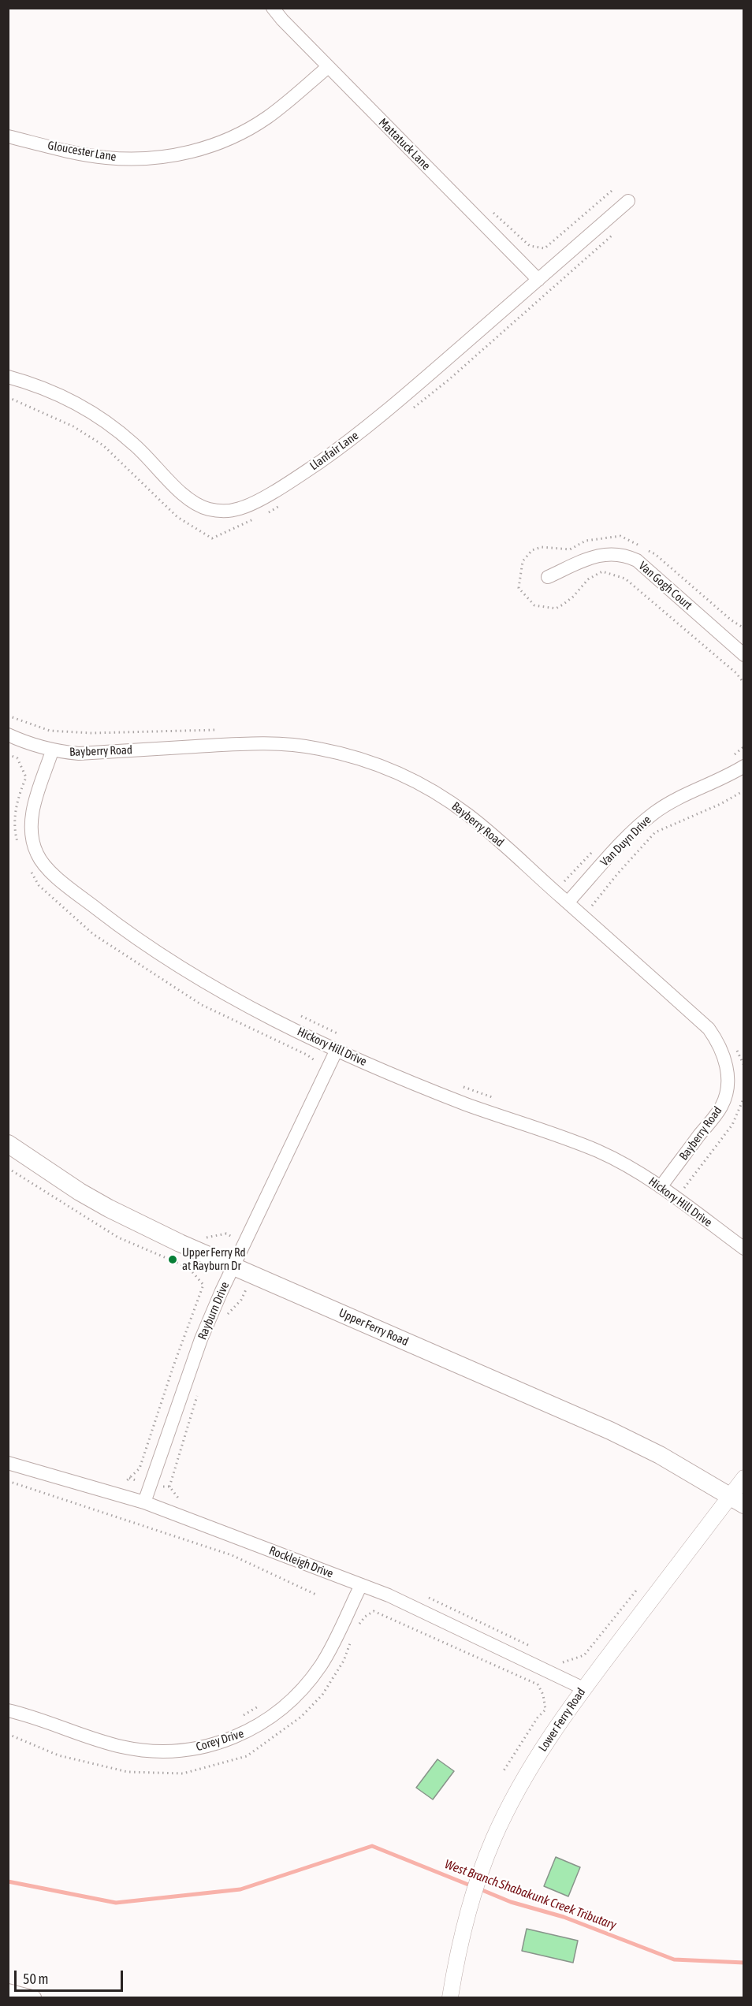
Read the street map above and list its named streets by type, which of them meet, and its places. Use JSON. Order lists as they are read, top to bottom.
{
  "streets": {
    "main road": ["Upper Ferry Road"],
    "street": [
      "Mattatuck Lane",
      "Gloucester Lane",
      "Llanfair Lane",
      "Van Gogh Court",
      "Bayberry Road",
      "Van Duyn Drive",
      "Hickory Hill Drive",
      "Rayburn Drive",
      "Rockleigh Drive",
      "Lower Ferry Road",
      "Corey Drive"
    ]
  },
  "crossings": [
    ["Mattatuck Lane", "Gloucester Lane"],
    ["Mattatuck Lane", "Llanfair Lane"],
    ["Bayberry Road", "Van Duyn Drive"],
    ["Bayberry Road", "Hickory Hill Drive"],
    ["Hickory Hill Drive", "Rayburn Drive"],
    ["Rayburn Drive", "Upper Ferry Road"],
    ["Rayburn Drive", "Rockleigh Drive"],
    ["Upper Ferry Road", "Lower Ferry Road"],
    ["Rockleigh Drive", "Lower Ferry Road"],
    ["Rockleigh Drive", "Corey Drive"]
  ],
  "water": ["West Branch Shabakunk Creek Tributary"],
  "places": ["Upper Ferry Rd at Rayburn Dr"],
  "scale_bar": "50 m"
}
